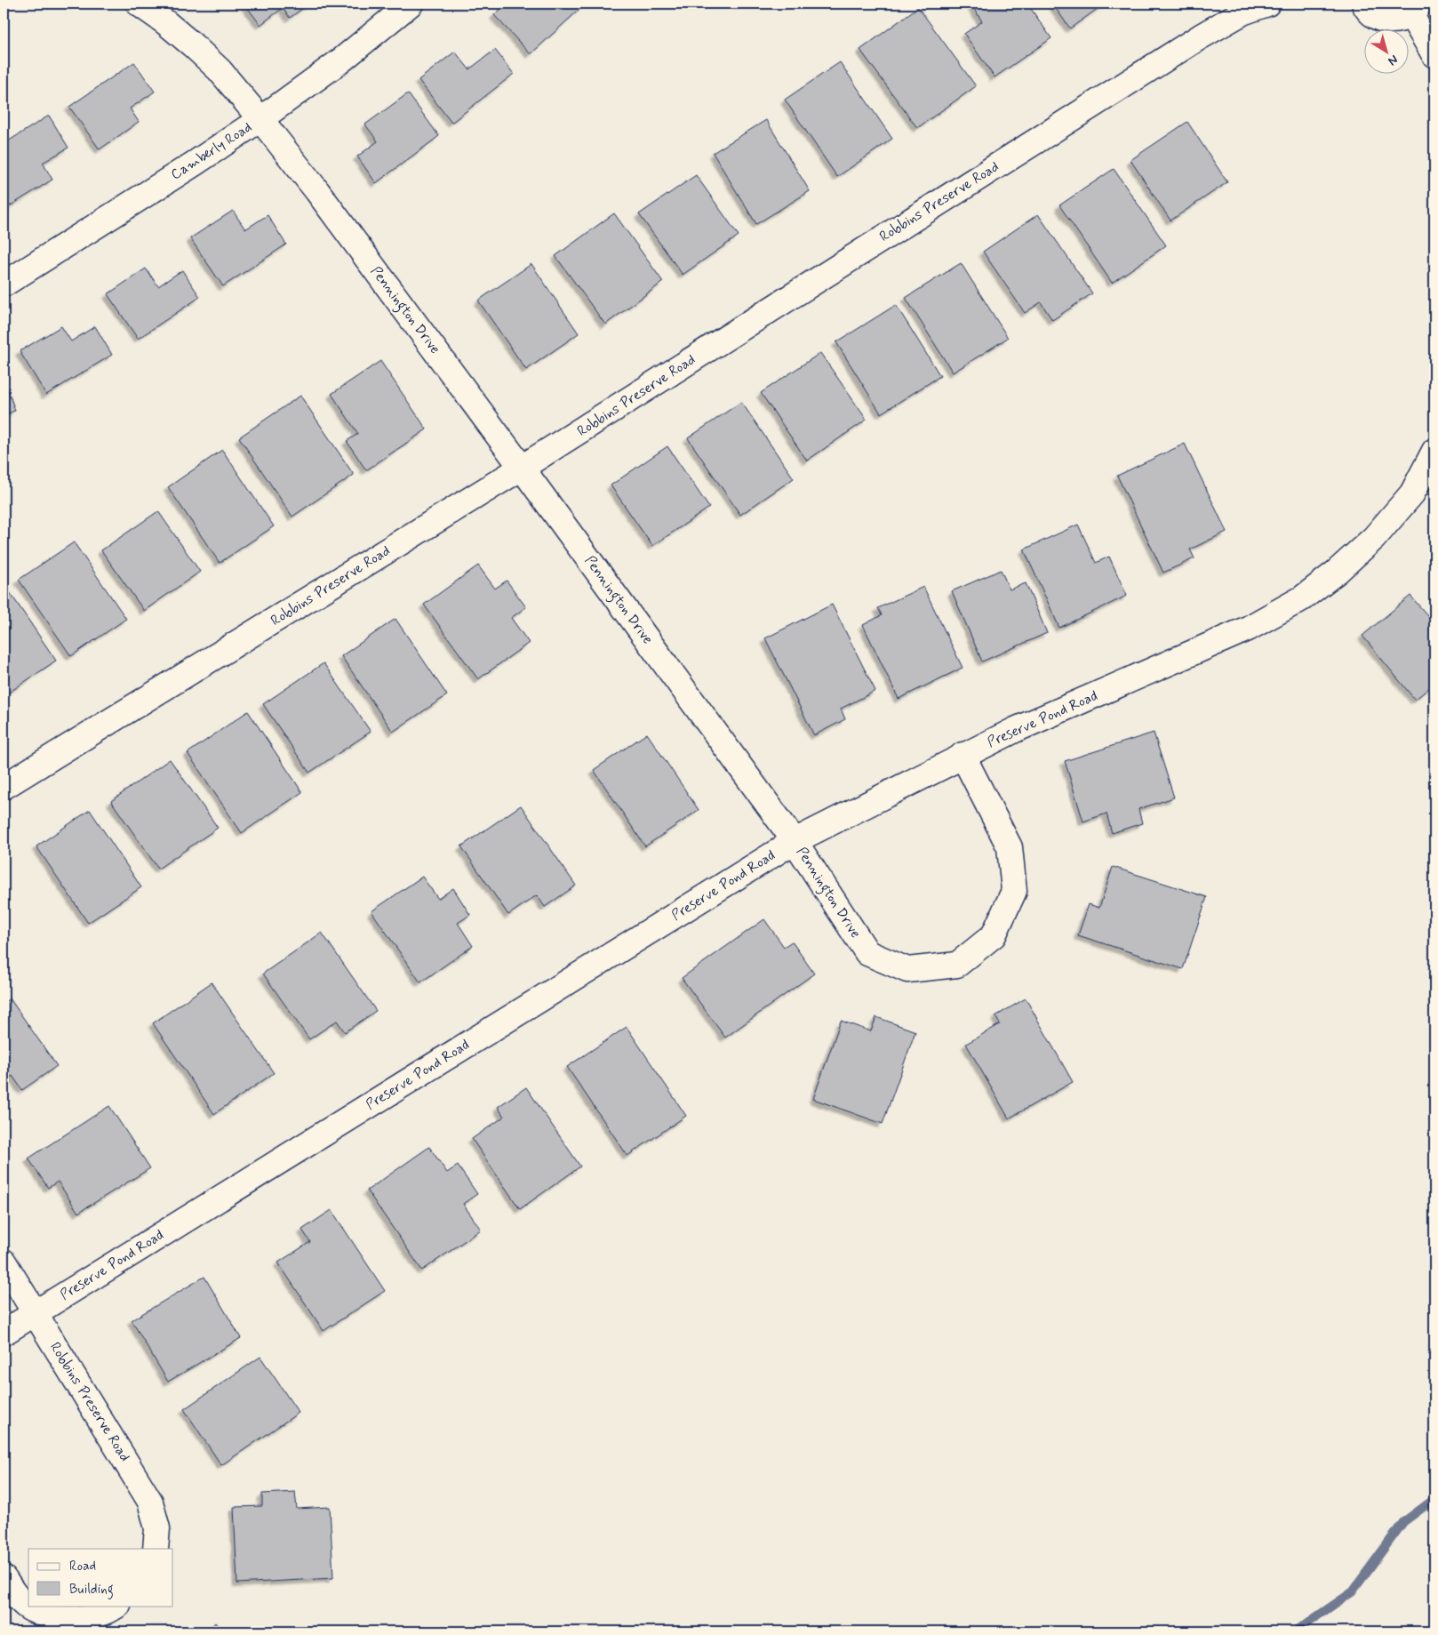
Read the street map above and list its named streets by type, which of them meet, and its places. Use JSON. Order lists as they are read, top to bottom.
{
  "streets": {
    "street": [
      "Camberly Road",
      "Robbins Preserve Road",
      "Pennington Drive",
      "Preserve Pond Road"
    ]
  },
  "crossings": [
    ["Camberly Road", "Pennington Drive"],
    ["Robbins Preserve Road", "Pennington Drive"],
    ["Robbins Preserve Road", "Preserve Pond Road"],
    ["Pennington Drive", "Preserve Pond Road"]
  ],
  "legend": ["Road", "Building"],
  "north": "bottom right"
}
